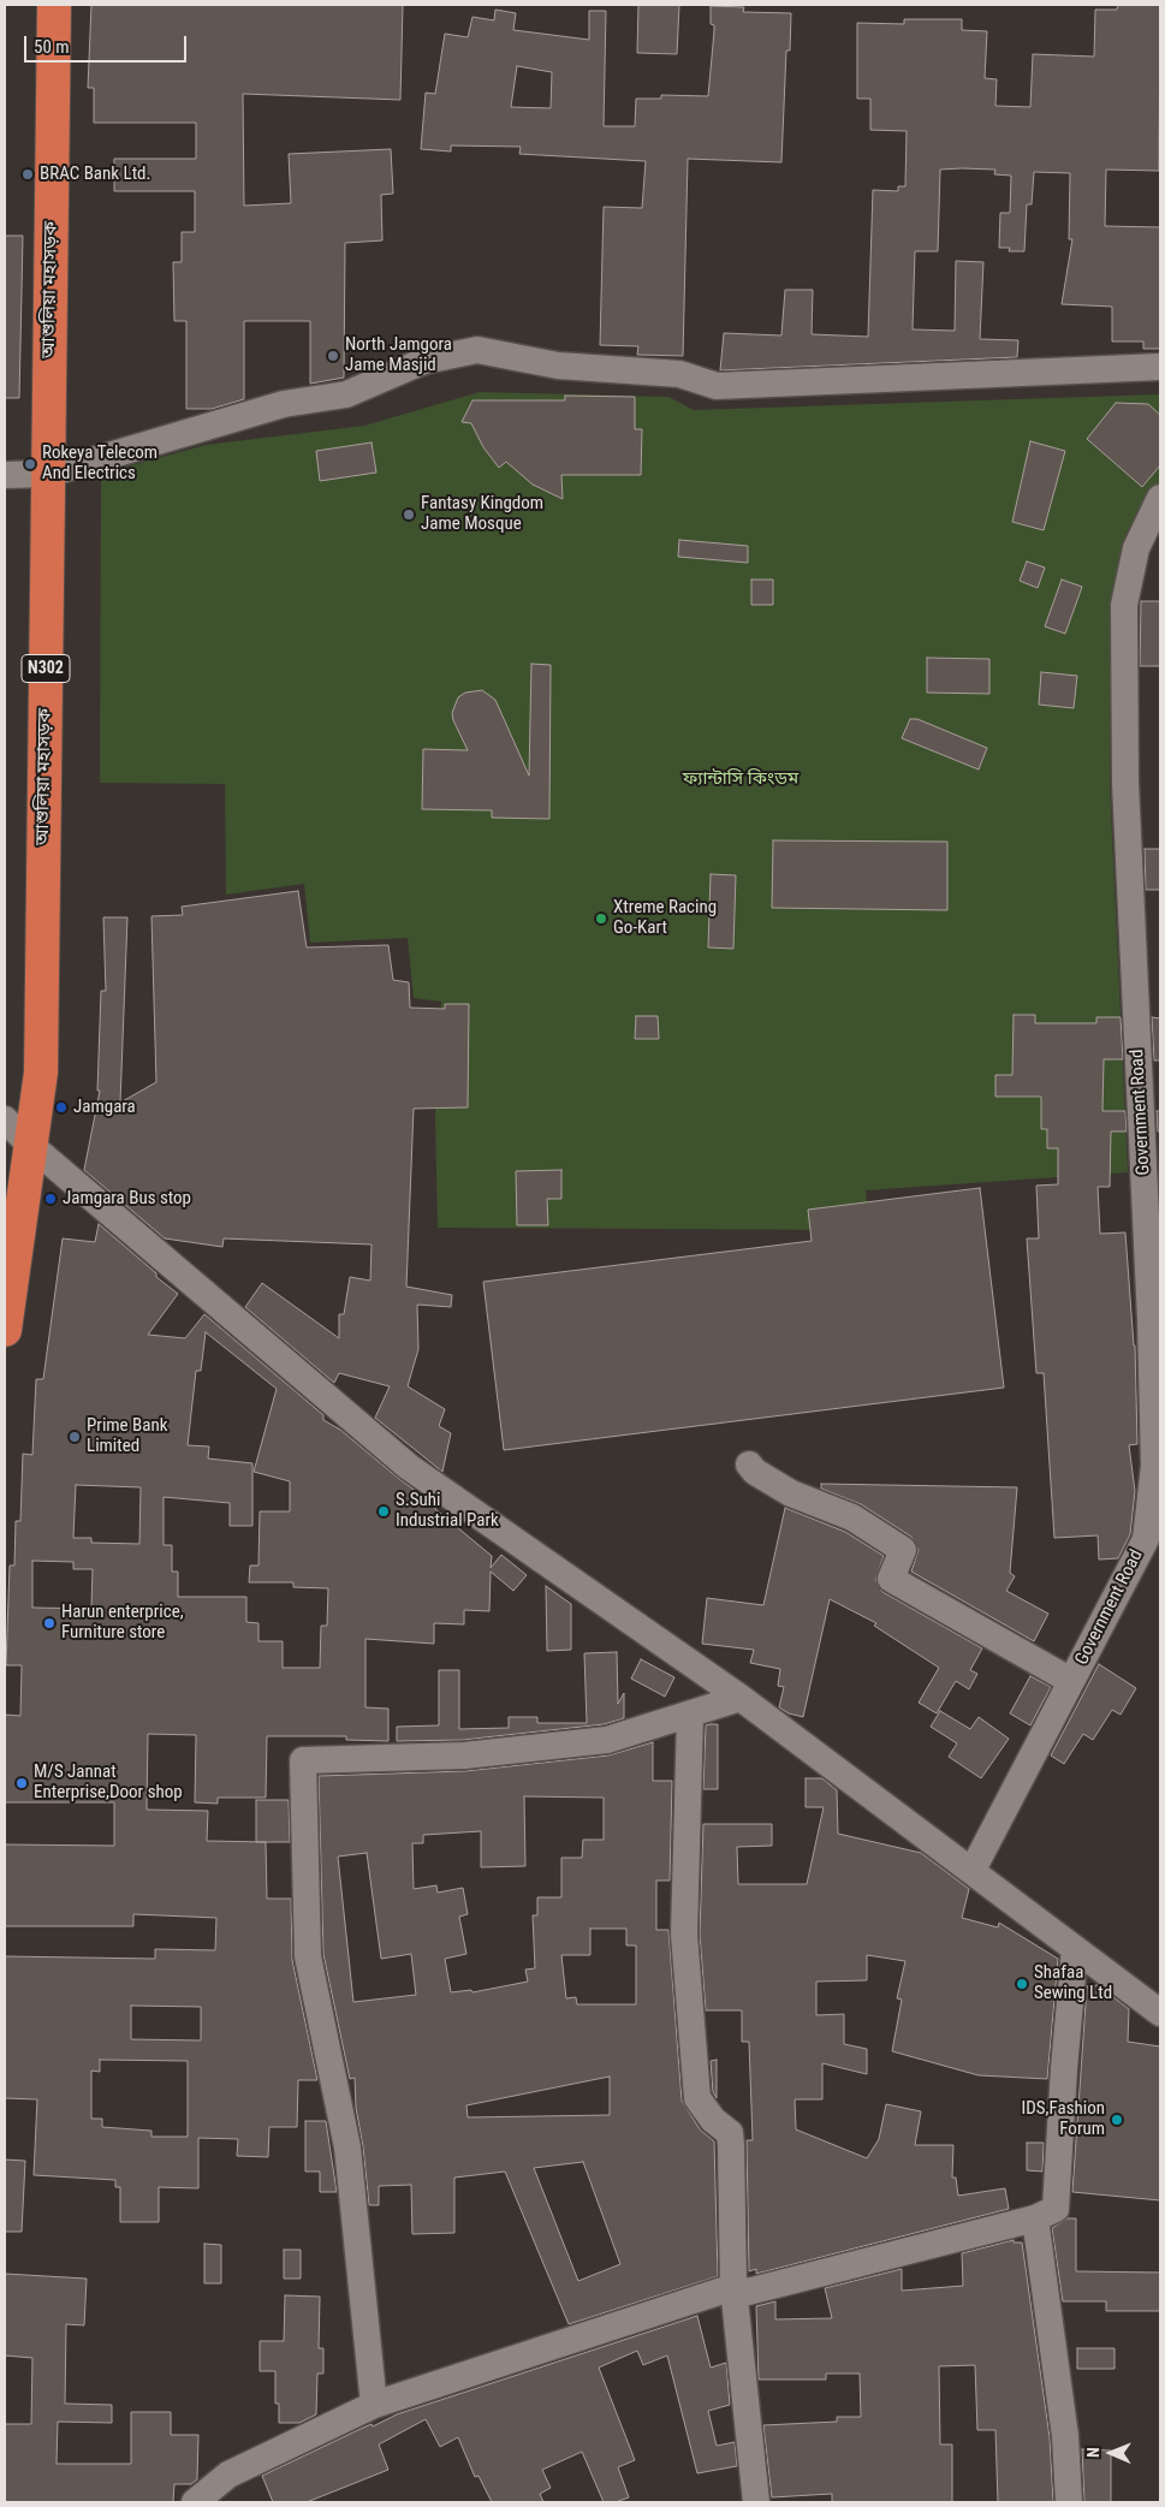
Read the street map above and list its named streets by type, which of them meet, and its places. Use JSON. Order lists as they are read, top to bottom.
{
  "streets": {
    "highway": ["আশুলিয়া মহাসড়ক", "N302"],
    "street": ["Government Road"]
  },
  "parks": ["ফ্যান্টাসি কিংডম"],
  "places": [
    "BRAC Bank Ltd.",
    "North Jamgora Jame Masjid",
    "Rokeya Telecom And Electrics",
    "Fantasy Kingdom Jame Mosque",
    "Xtreme Racing Go-Kart",
    "Jamgara",
    "Jamgara Bus stop",
    "Prime Bank Limited",
    "S.Suhi Industrial Park",
    "Harun enterprice, Furniture store",
    "M/S Jannat Enterprise,Door shop",
    "Shafaa Sewing Ltd",
    "IDS,Fashion Forum"
  ],
  "scale_bar": "50 m",
  "north": "left"
}
